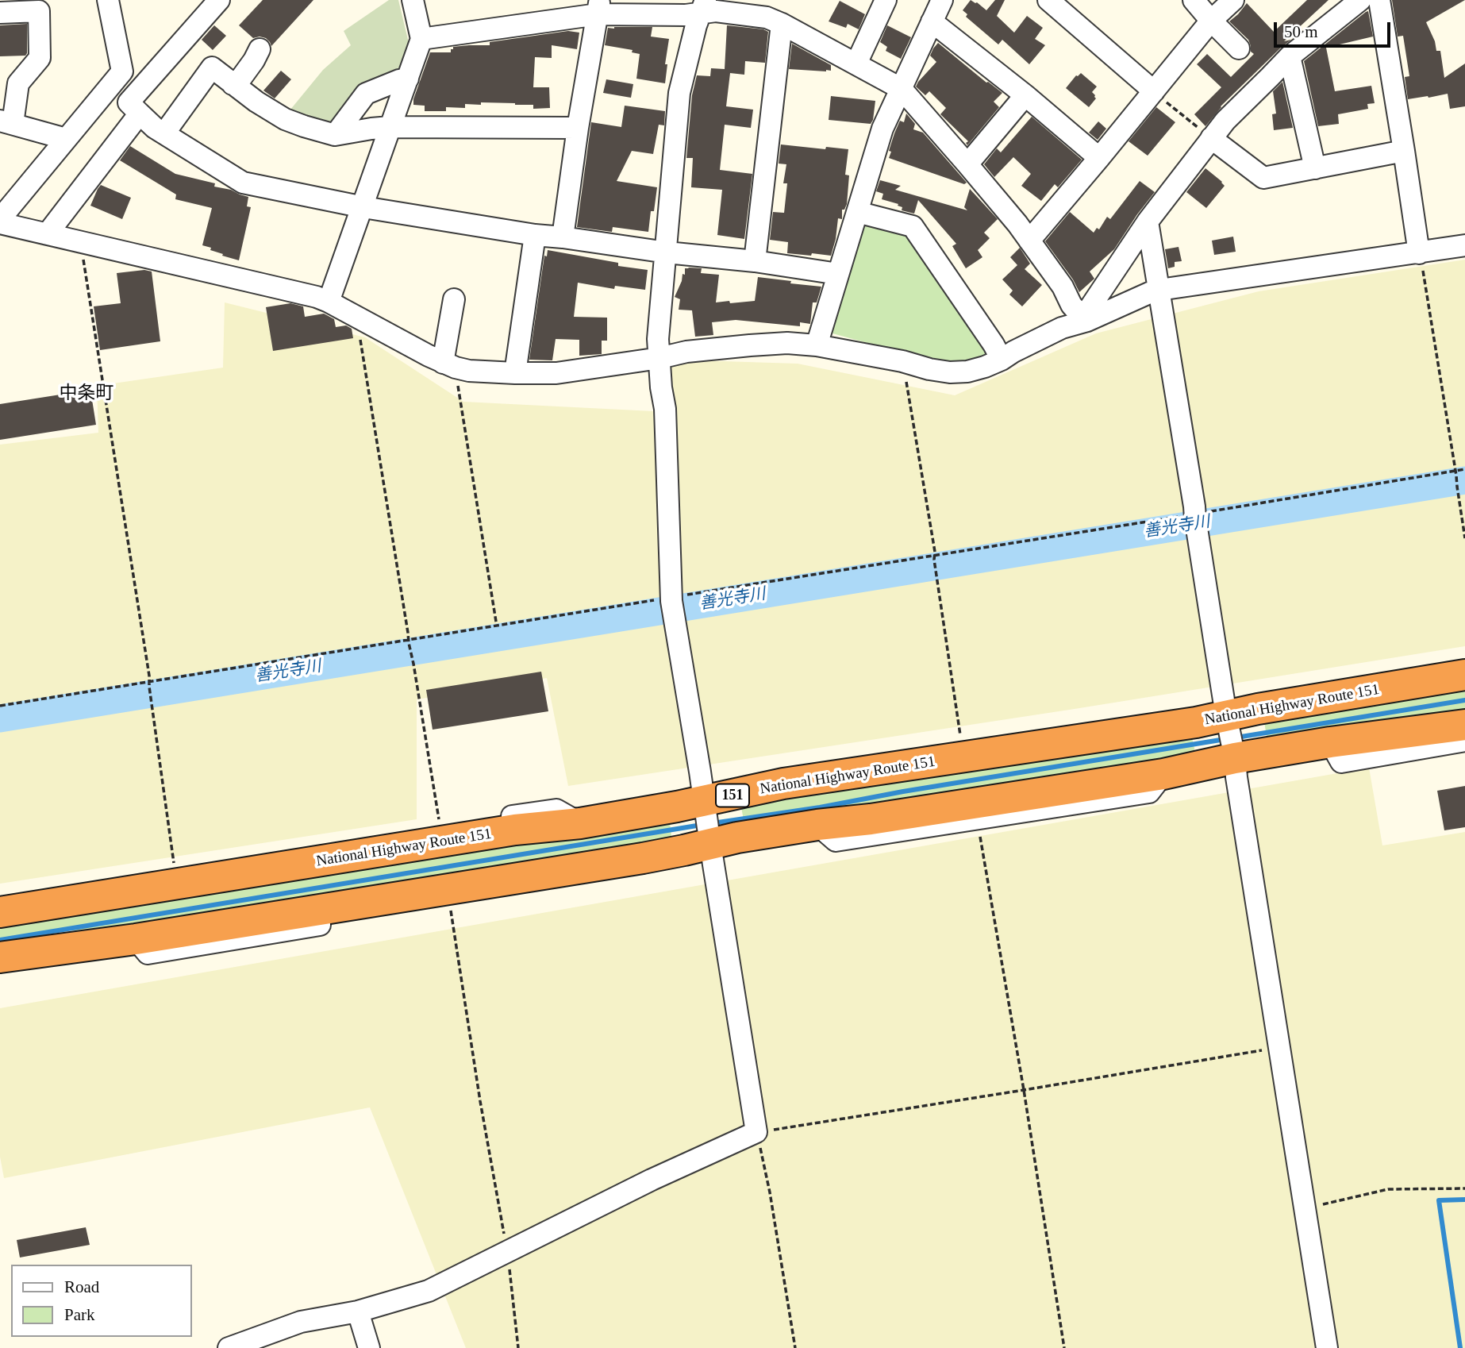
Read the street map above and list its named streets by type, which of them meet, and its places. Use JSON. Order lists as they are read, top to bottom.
{
  "streets": {
    "highway": ["National Highway Route 151", "151"]
  },
  "districts": ["中条町"],
  "water": ["善光寺川"],
  "legend": ["Road", "Park"],
  "scale_bar": "50 m"
}
